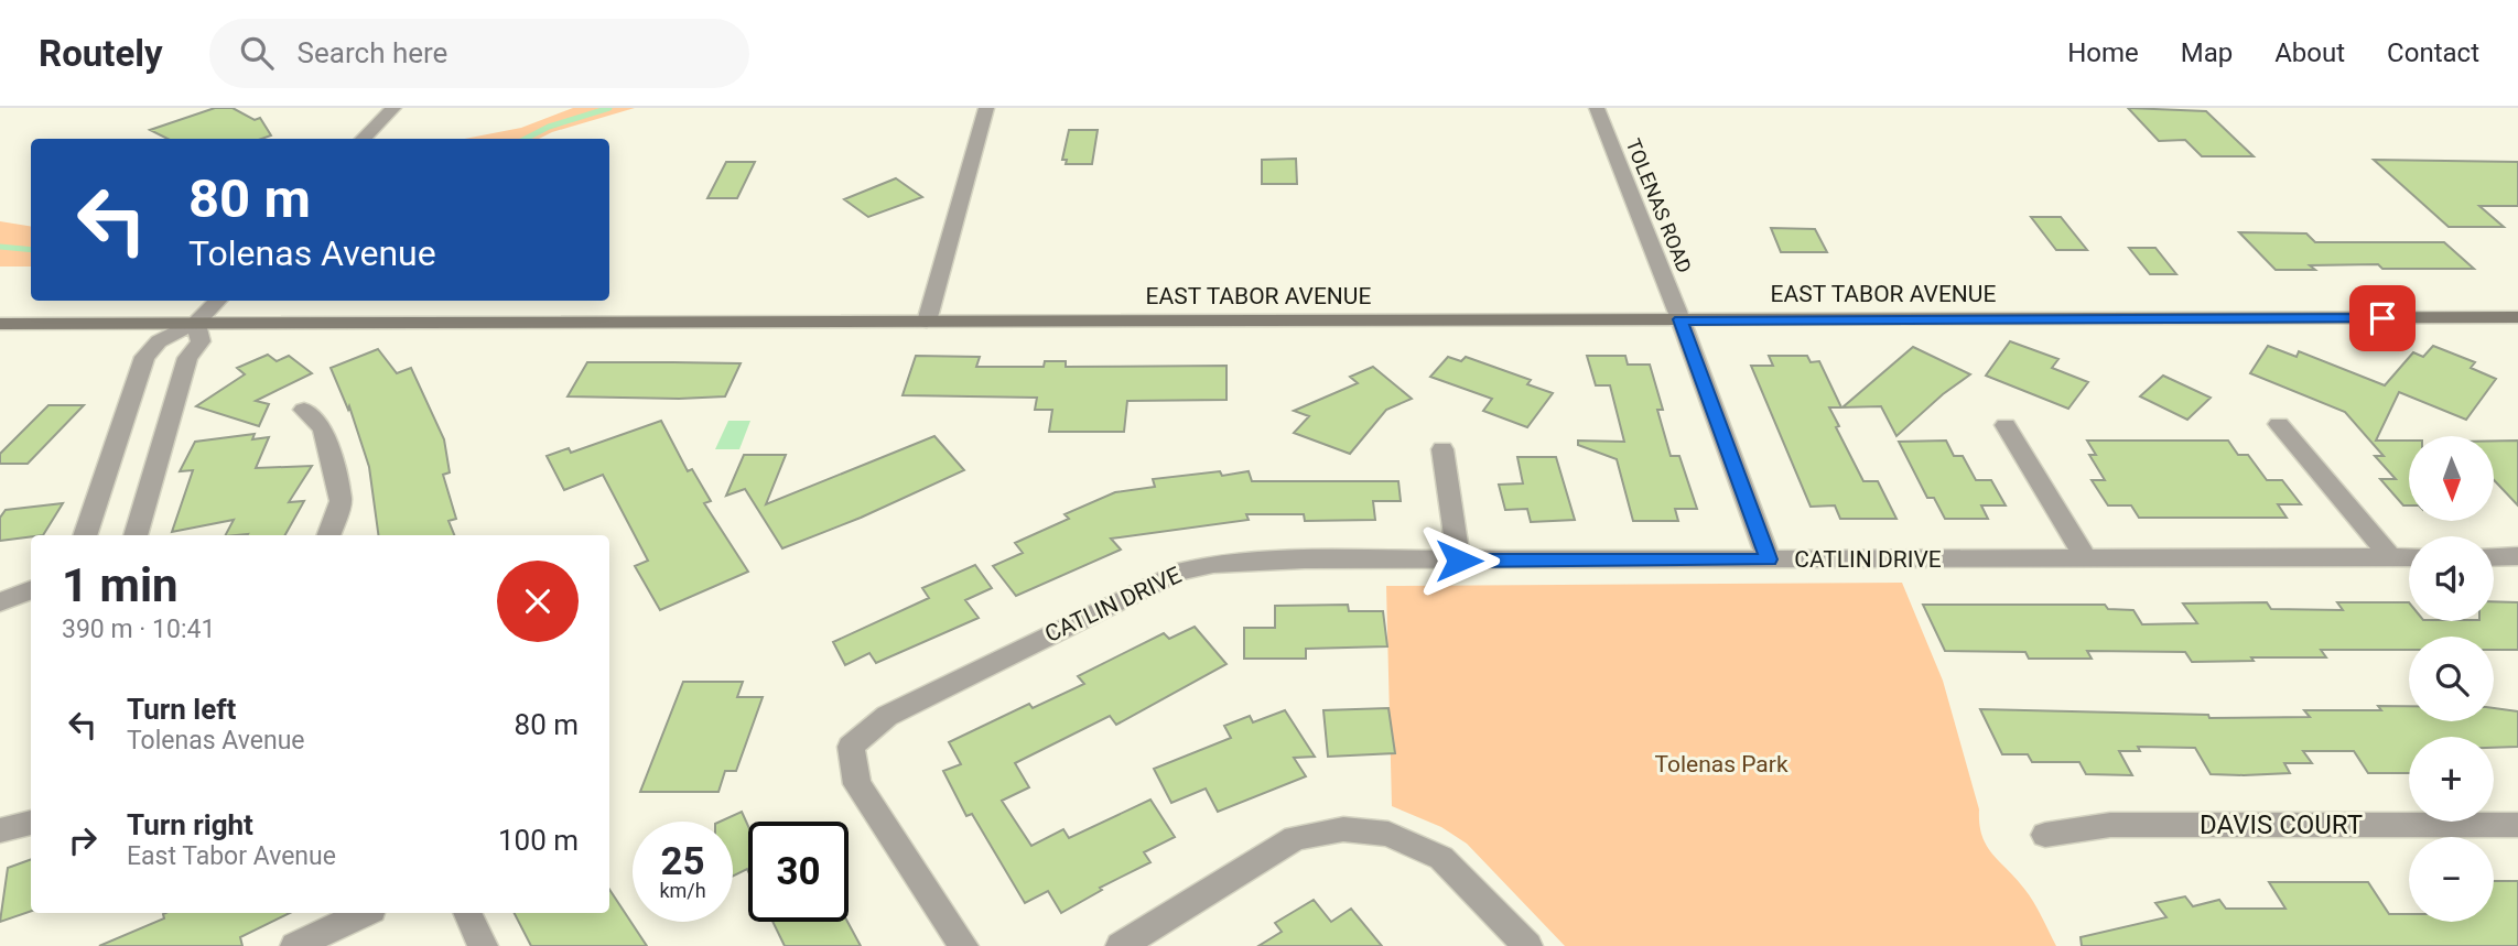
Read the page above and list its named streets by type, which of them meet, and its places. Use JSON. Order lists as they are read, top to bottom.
{
  "streets": {
    "main road": ["EAST TABOR AVENUE"],
    "street": ["TOLENAS ROAD", "CATLIN DRIVE", "DAVIS COURT"]
  },
  "crossings": [
    ["TOLENAS ROAD", "EAST TABOR AVENUE"],
    ["TOLENAS ROAD", "CATLIN DRIVE"]
  ],
  "parks": ["Tolenas Park"],
  "north": "bottom",
  "page": {
    "header": "Routely",
    "search": "Search here",
    "nav": [
      "Home",
      "Map",
      "About",
      "Contact"
    ],
    "turn": ["80 m", "Tolenas Avenue"],
    "map_buttons": ["+", "−"],
    "heading": ["1 min", "390 m · 10:41"],
    "list": [
      {
        "name": "Turn left",
        "note": "Tolenas Avenue",
        "value": "80 m"
      },
      {
        "name": "Turn right",
        "note": "East Tabor Avenue",
        "value": "100 m"
      }
    ],
    "speed": "25 km/h",
    "limit": "30"
  }
}
